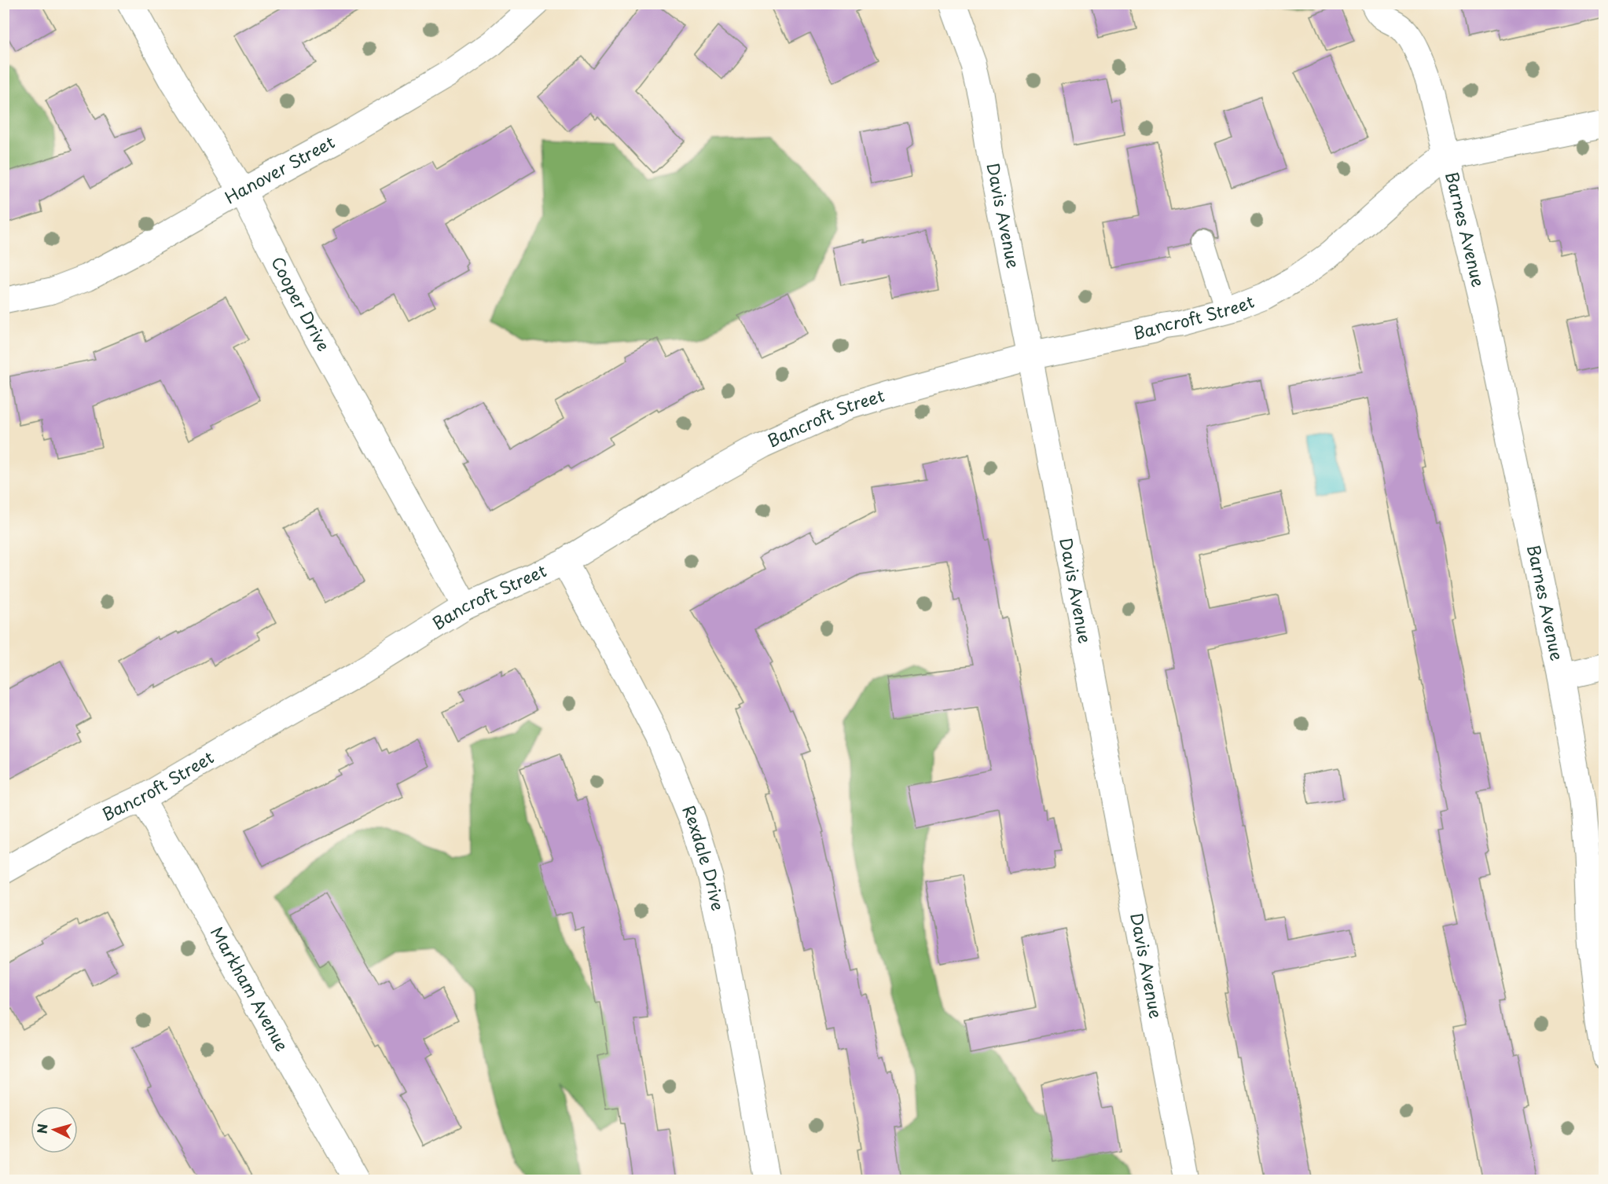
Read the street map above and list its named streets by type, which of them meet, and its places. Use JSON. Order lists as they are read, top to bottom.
{
  "streets": {
    "street": [
      "Hanover Street",
      "Davis Avenue",
      "Barnes Avenue",
      "Cooper Drive",
      "Bancroft Street",
      "Rexdale Drive",
      "Markham Avenue"
    ]
  },
  "crossings": [
    ["Hanover Street", "Cooper Drive"],
    ["Davis Avenue", "Bancroft Street"],
    ["Barnes Avenue", "Bancroft Street"],
    ["Cooper Drive", "Bancroft Street"],
    ["Bancroft Street", "Rexdale Drive"],
    ["Bancroft Street", "Markham Avenue"]
  ],
  "north": "left"
}
